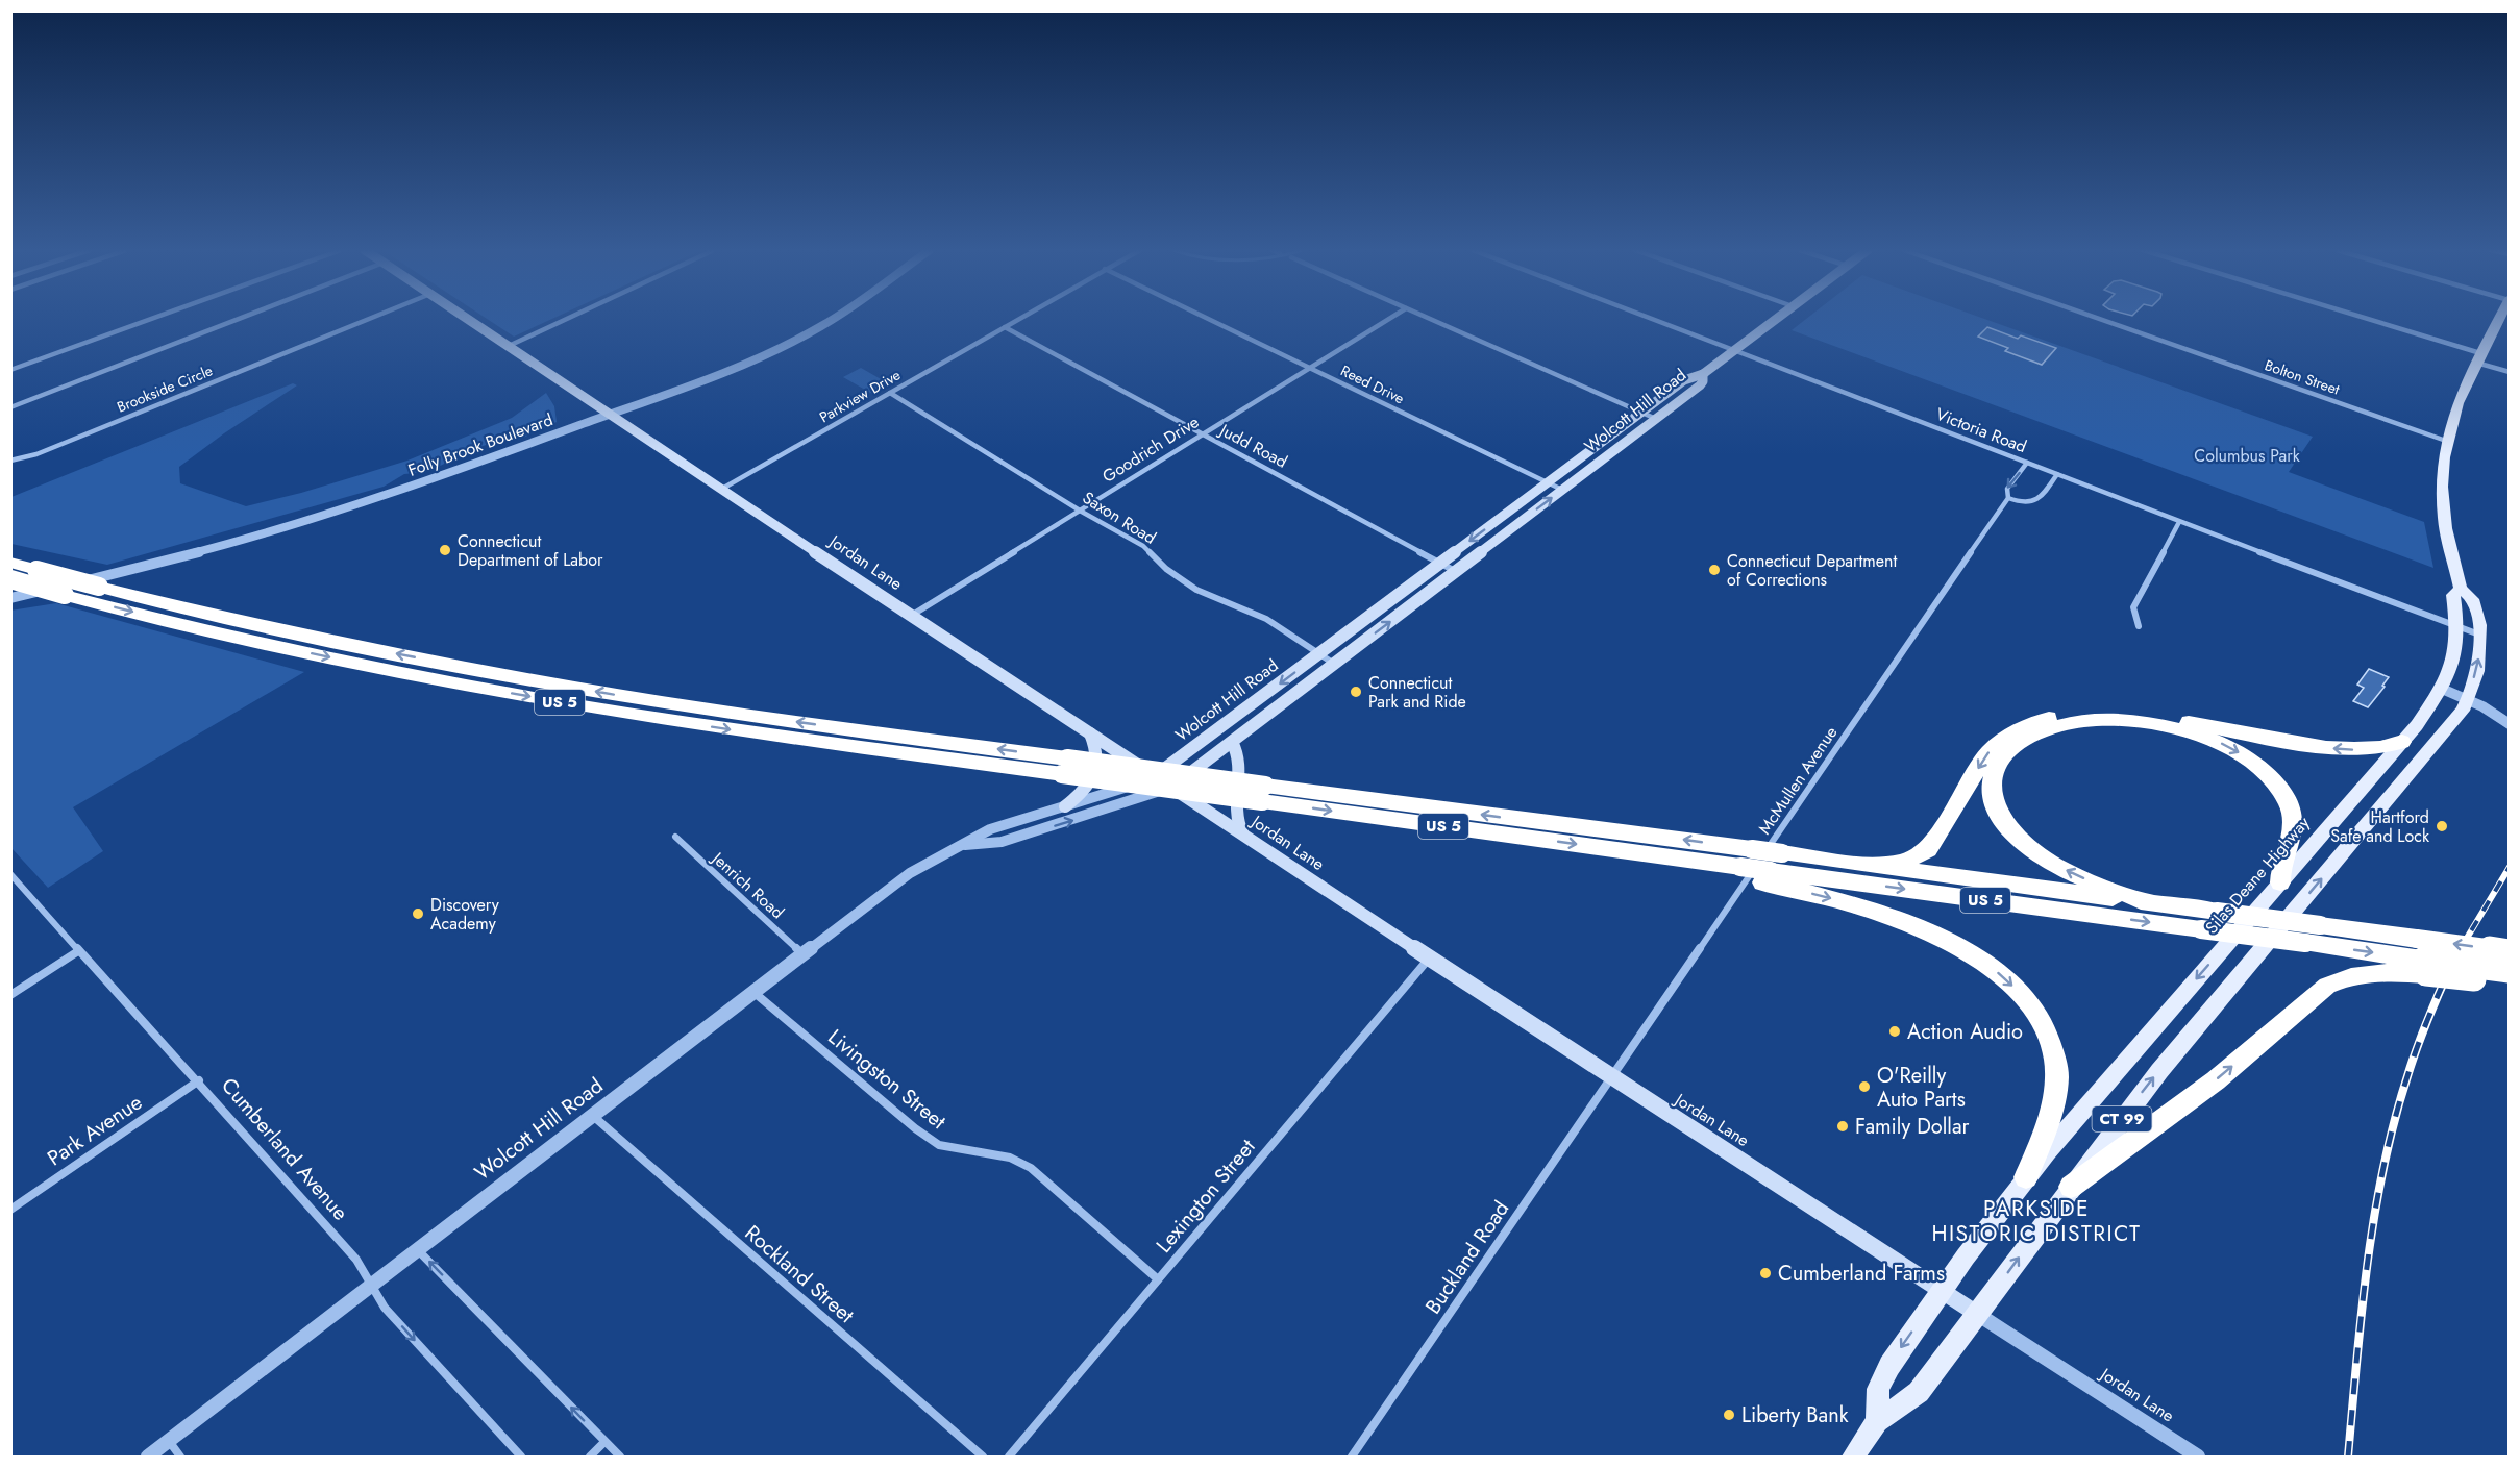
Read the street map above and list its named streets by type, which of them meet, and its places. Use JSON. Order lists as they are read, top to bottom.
{
  "streets": {
    "highway": ["US 5"],
    "main road": [
      "Wolcott Hill Road",
      "Jordan Lane",
      "Silas Deane Highway",
      "CT 99"
    ],
    "street": [
      "Bolton Street",
      "Reed Drive",
      "Brookside Circle",
      "Parkview Drive",
      "Victoria Road",
      "Folly Brook Boulevard",
      "Judd Road",
      "Goodrich Drive",
      "Saxon Road",
      "McMullen Avenue",
      "Jenrich Road",
      "Livingston Street",
      "Park Avenue",
      "Cumberland Avenue",
      "Lexington Street",
      "Buckland Road",
      "Rockland Street"
    ]
  },
  "crossings": [
    ["Reed Drive", "Wolcott Hill Road"],
    ["Reed Drive", "Goodrich Drive"],
    ["Parkview Drive", "Judd Road"],
    ["Parkview Drive", "Saxon Road"],
    ["Parkview Drive", "Jordan Lane"],
    ["Wolcott Hill Road", "Judd Road"],
    ["Wolcott Hill Road", "Saxon Road"],
    ["Wolcott Hill Road", "Jordan Lane"],
    ["Wolcott Hill Road", "Jenrich Road"],
    ["Wolcott Hill Road", "Livingston Street"],
    ["Wolcott Hill Road", "Cumberland Avenue"],
    ["Wolcott Hill Road", "Rockland Street"],
    ["Victoria Road", "McMullen Avenue"],
    ["Victoria Road", "Silas Deane Highway"],
    ["Folly Brook Boulevard", "Jordan Lane"],
    ["Judd Road", "Goodrich Drive"],
    ["Goodrich Drive", "Saxon Road"],
    ["Goodrich Drive", "Jordan Lane"],
    ["Jordan Lane", "McMullen Avenue"],
    ["Jordan Lane", "Silas Deane Highway"],
    ["Jordan Lane", "CT 99"],
    ["Jordan Lane", "Lexington Street"],
    ["Jordan Lane", "Buckland Road"],
    ["McMullen Avenue", "Buckland Road"],
    ["Silas Deane Highway", "CT 99"],
    ["Livingston Street", "Lexington Street"],
    ["Park Avenue", "Cumberland Avenue"]
  ],
  "districts": ["PARKSIDE HISTORIC DISTRICT"],
  "parks": ["Columbus Park"],
  "places": [
    "Connecticut Department of Labor",
    "Connecticut Department of Corrections",
    "Connecticut Park and Ride",
    "Hartford Safe and Lock",
    "Discovery Academy",
    "Action Audio",
    "O'Reilly Auto Parts",
    "Family Dollar",
    "Cumberland Farms",
    "Liberty Bank"
  ]
}
